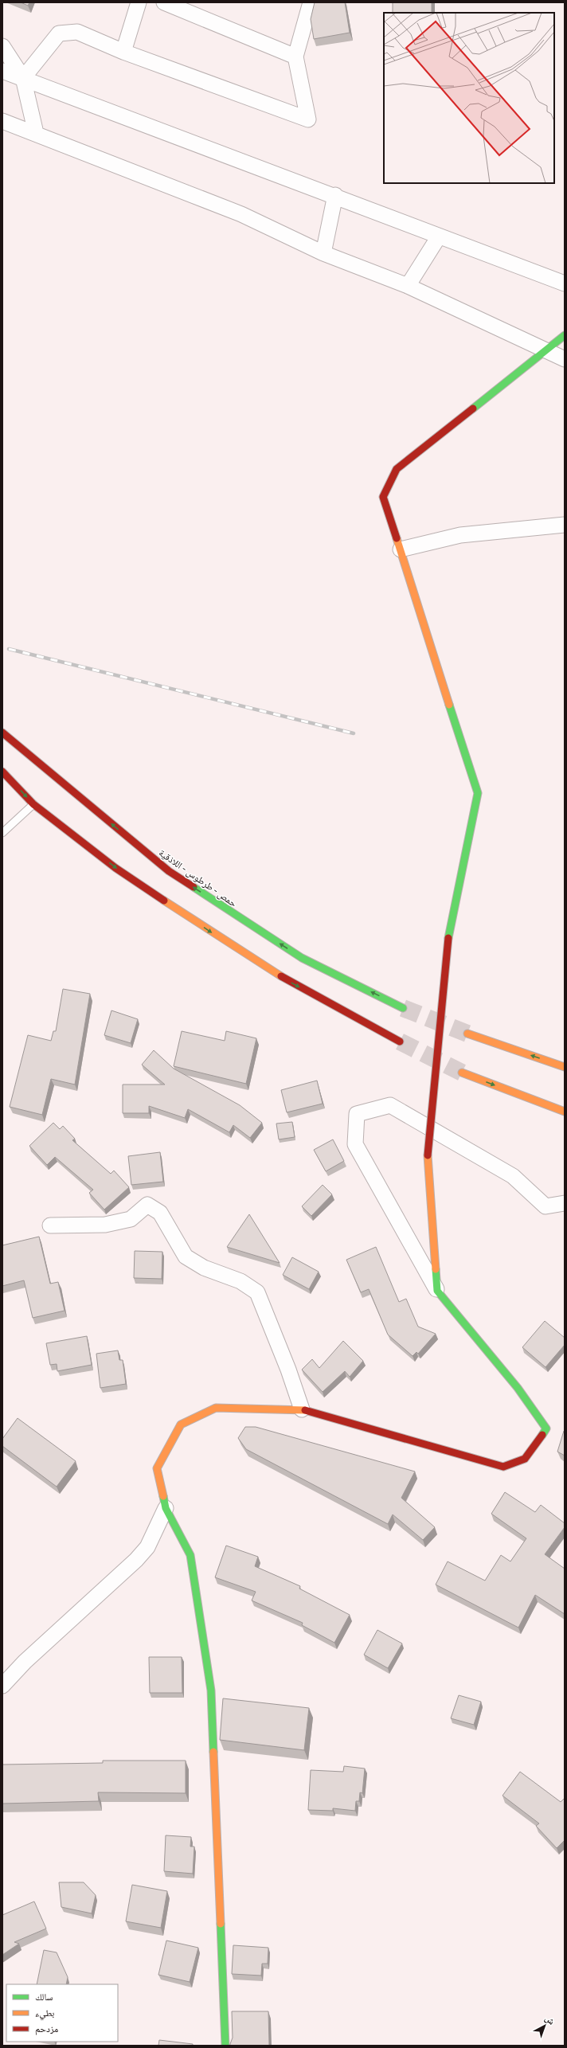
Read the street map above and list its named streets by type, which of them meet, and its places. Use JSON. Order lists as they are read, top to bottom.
{
  "streets": {
    "main road": ["حمص - طرطوس - اللاذقية"]
  },
  "legend": ["سالك", "بطيء", "مزدحم"],
  "north": "top right"
}
